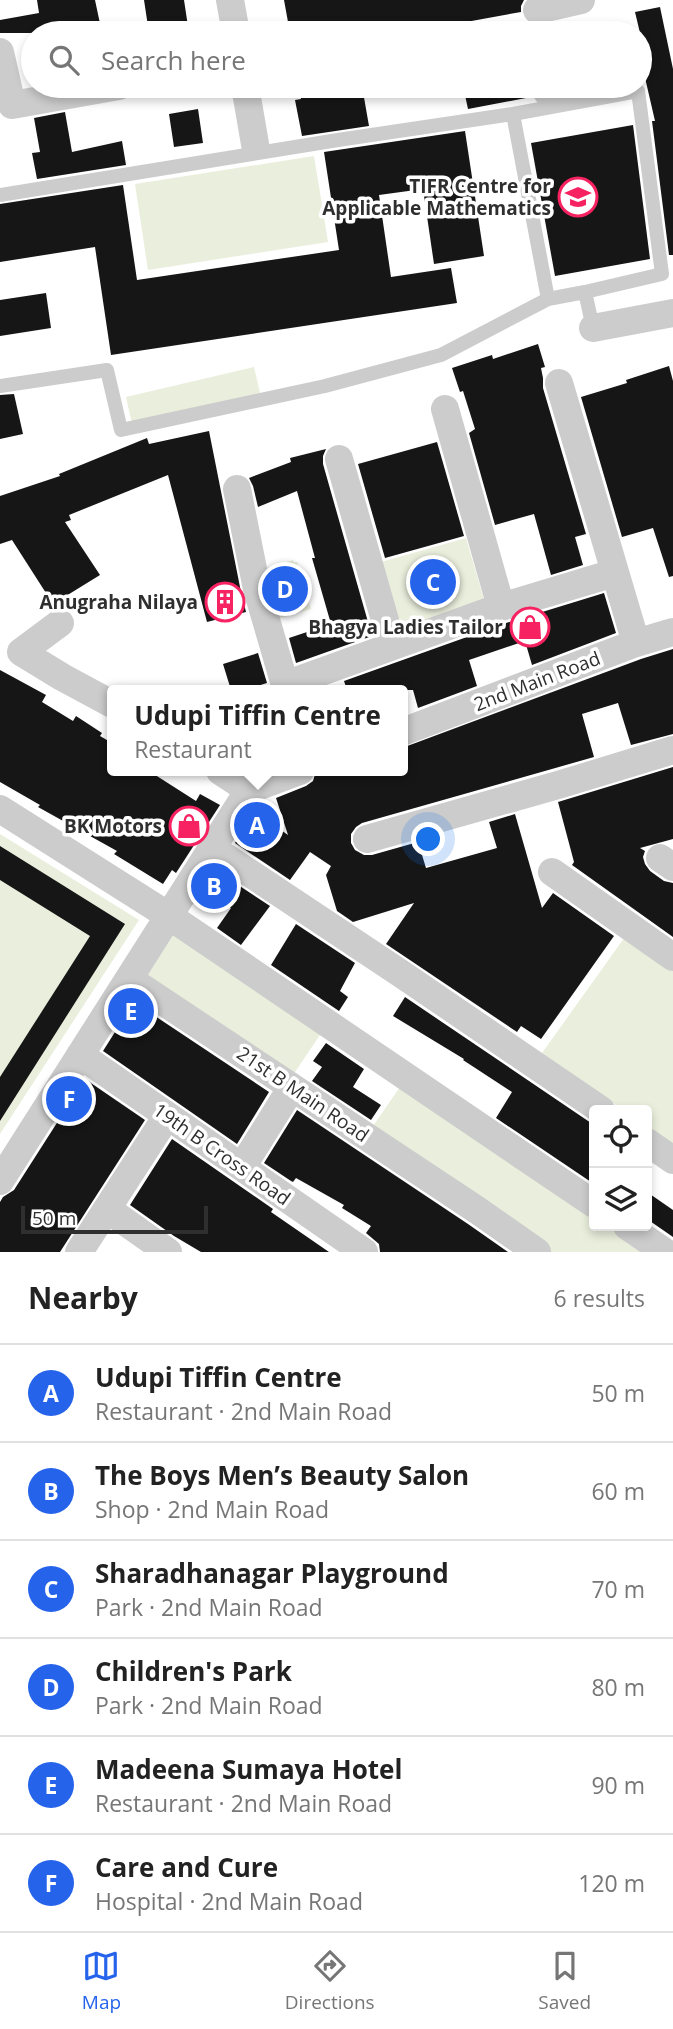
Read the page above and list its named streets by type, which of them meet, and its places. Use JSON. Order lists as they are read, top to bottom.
{
  "streets": {
    "street": ["2nd Main Road", "21st B Main Road", "19th B Cross Road"]
  },
  "places": {
    "school or university": ["TIFR Centre for Applicable Mathematics"],
    "building": ["Anugraha Nilaya"],
    "shop": ["Bhagya Ladies Tailor", "BK Motors"]
  },
  "scale_bar": "50 m",
  "page": {
    "search": "Search here",
    "pins": [
      "C",
      "D",
      "A",
      "B",
      "E",
      "F"
    ],
    "popup": ["Udupi Tiffin Centre", "Restaurant"],
    "scale": "50 m",
    "heading": ["Nearby", "6 results"],
    "list": [
      {
        "mark": "A",
        "name": "Udupi Tiffin Centre",
        "note": "Restaurant · 2nd Main Road",
        "value": "50 m"
      },
      {
        "mark": "B",
        "name": "The Boys Men’s Beauty Salon",
        "note": "Shop · 2nd Main Road",
        "value": "60 m"
      },
      {
        "mark": "C",
        "name": "Sharadhanagar Playground",
        "note": "Park · 2nd Main Road",
        "value": "70 m"
      },
      {
        "mark": "D",
        "name": "Children's Park",
        "note": "Park · 2nd Main Road",
        "value": "80 m"
      },
      {
        "mark": "E",
        "name": "Madeena Sumaya Hotel",
        "note": "Restaurant · 2nd Main Road",
        "value": "90 m"
      },
      {
        "mark": "F",
        "name": "Care and Cure",
        "note": "Hospital · 2nd Main Road",
        "value": "120 m"
      }
    ],
    "nav": ["Map", "Directions", "Saved"]
  }
}
